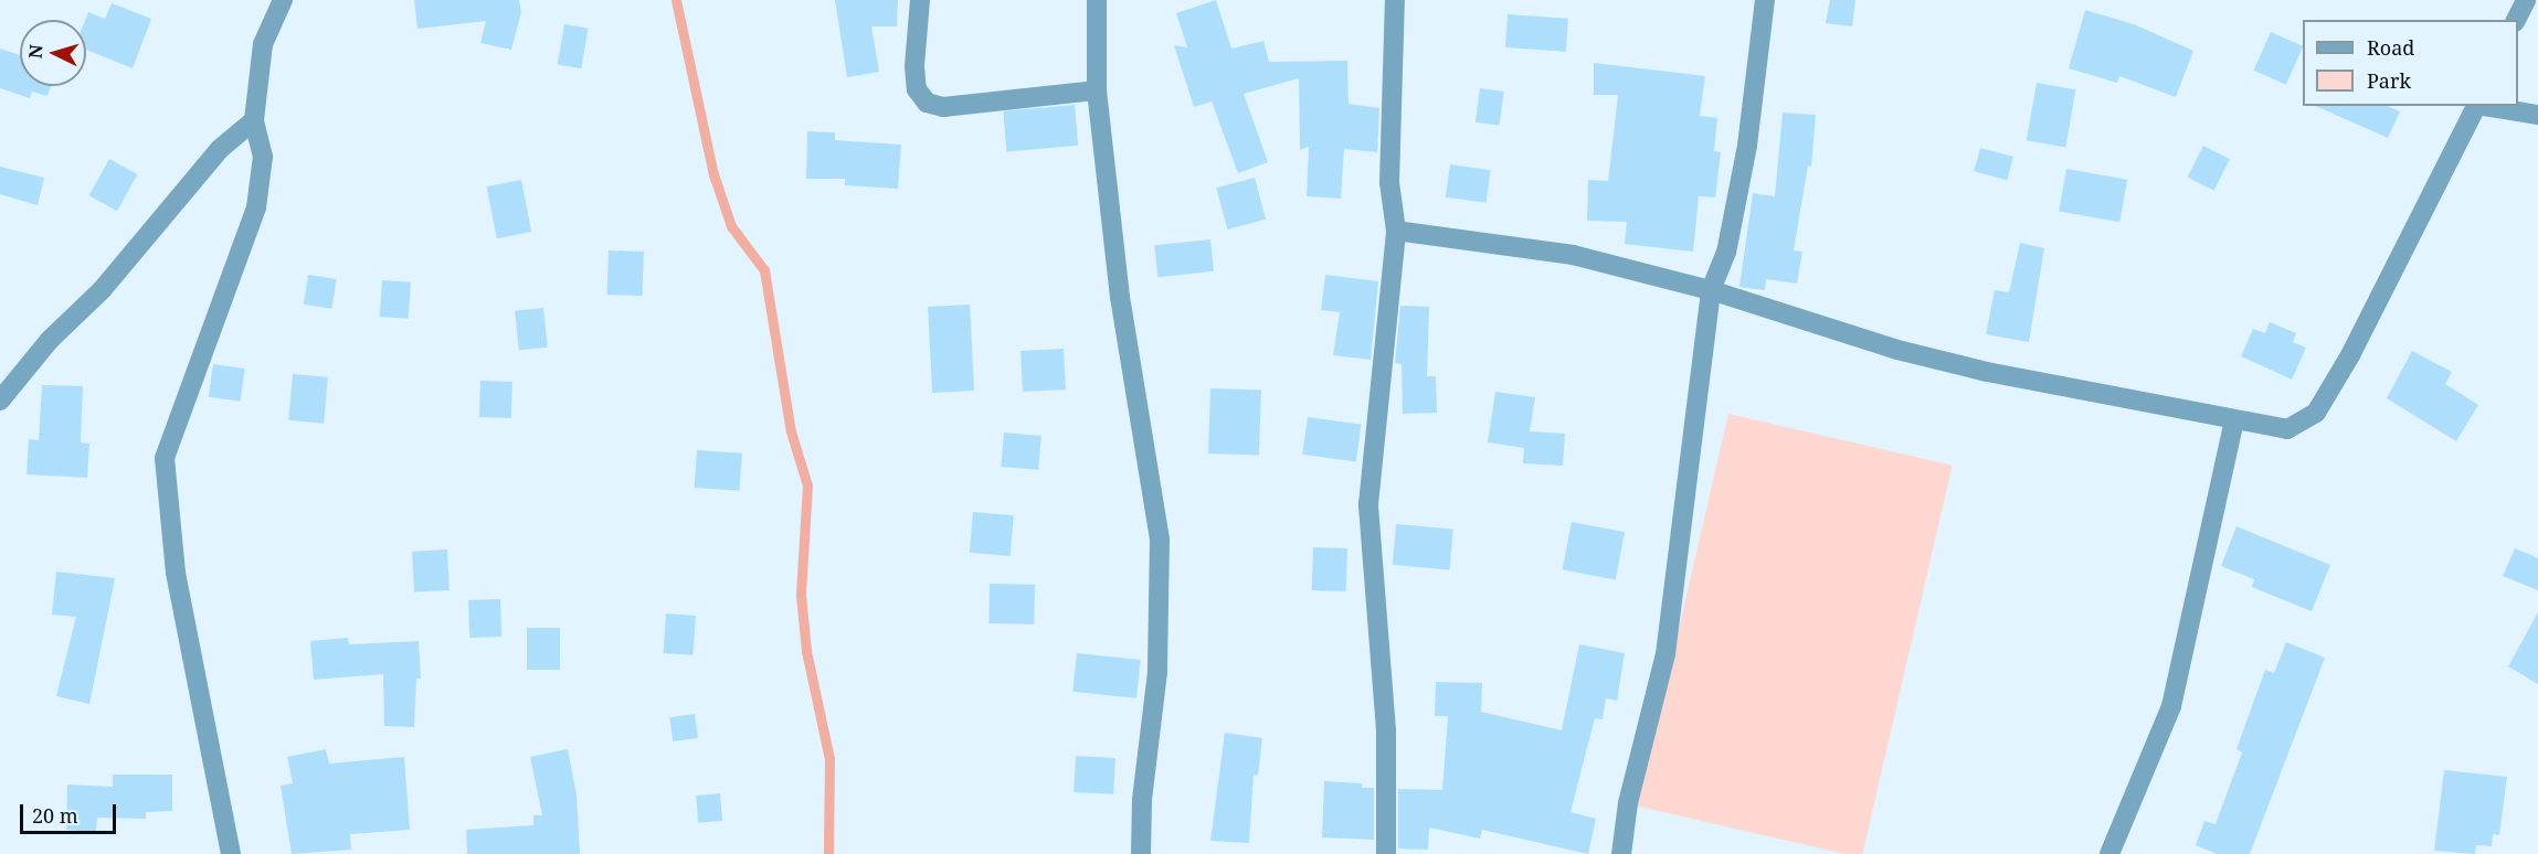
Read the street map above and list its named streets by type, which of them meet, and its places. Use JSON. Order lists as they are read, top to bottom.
{
  "legend": ["Road", "Park"],
  "scale_bar": "20 m",
  "north": "left"
}
